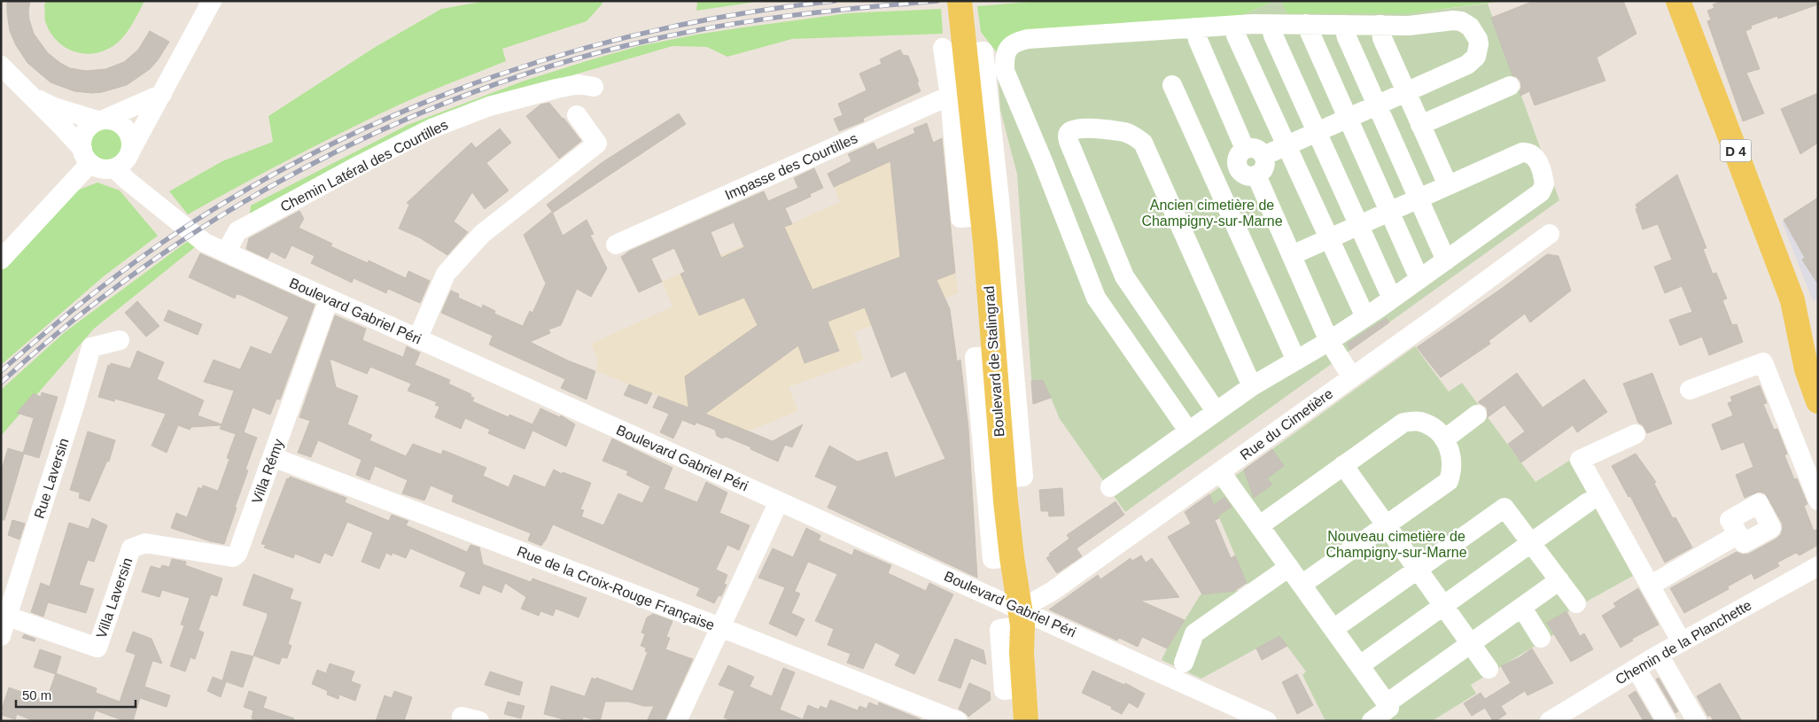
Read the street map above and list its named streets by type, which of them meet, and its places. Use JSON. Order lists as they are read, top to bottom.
{
  "streets": {
    "main road": ["D 4", "Boulevard de Stalingrad"],
    "street": [
      "Chemin Latéral des Courtilles",
      "Impasse des Courtilles",
      "Boulevard Gabriel Péri",
      "Rue du Cimetière",
      "Villa Rémy",
      "Rue Laversin",
      "Rue de la Croix-Rouge Française",
      "Villa Laversin",
      "Chemin de la Planchette"
    ]
  },
  "crossings": [
    ["Chemin Latéral des Courtilles", "Boulevard Gabriel Péri"],
    ["Impasse des Courtilles", "Boulevard de Stalingrad"],
    ["Boulevard Gabriel Péri", "Boulevard de Stalingrad"],
    ["Boulevard Gabriel Péri", "Rue du Cimetière"],
    ["Boulevard Gabriel Péri", "Villa Rémy"],
    ["Boulevard de Stalingrad", "Rue du Cimetière"],
    ["Villa Rémy", "Rue de la Croix-Rouge Française"],
    ["Villa Rémy", "Villa Laversin"],
    ["Rue Laversin", "Villa Laversin"]
  ],
  "parks": ["Ancien cimetière de Champigny-sur-Marne", "Nouveau cimetière de Champigny-sur-Marne"],
  "scale_bar": "50 m"
}
